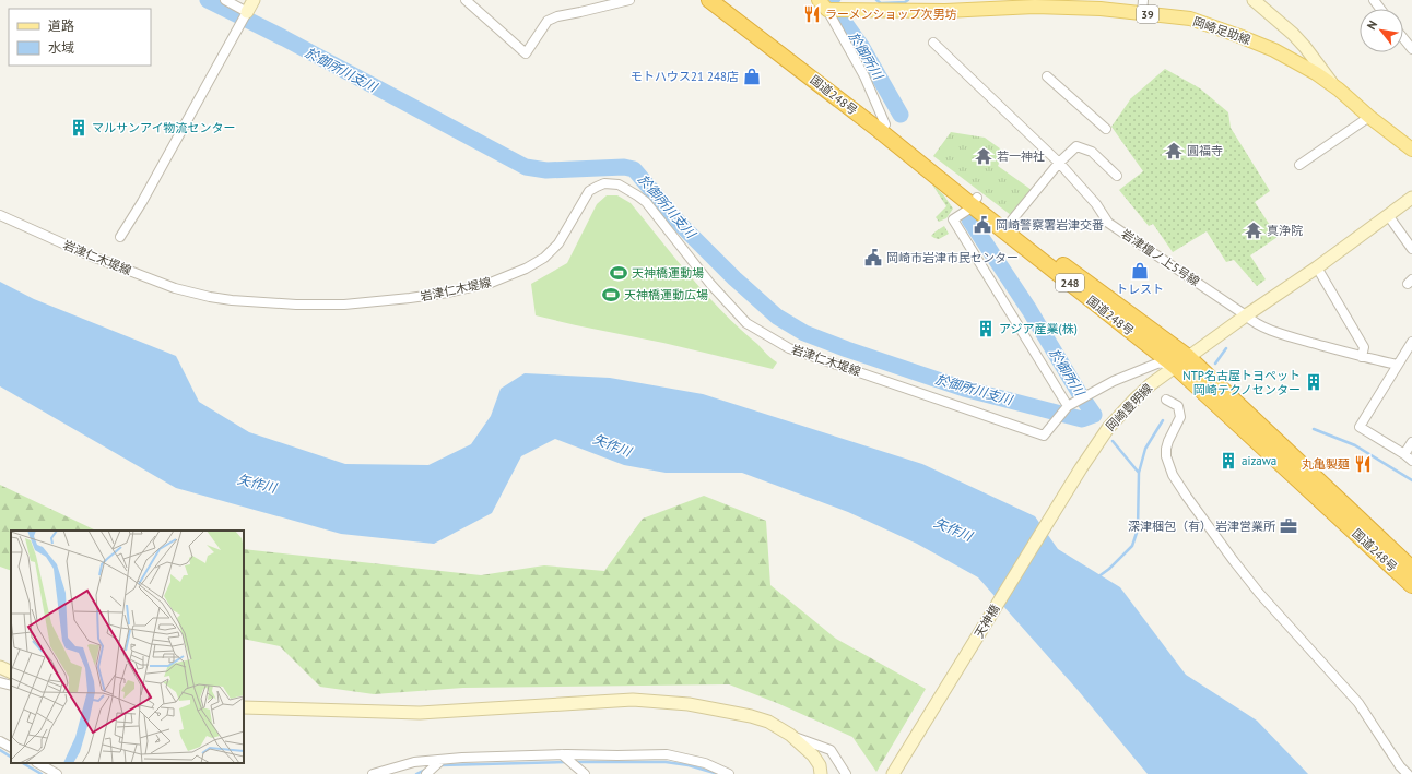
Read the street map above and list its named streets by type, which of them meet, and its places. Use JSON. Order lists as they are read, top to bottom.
{
  "streets": {
    "highway": ["国道248号", "248"],
    "main road": ["39", "岡崎足助線"],
    "street": [
      "岩津仁木堤線",
      "岩津檀ノ上5号線",
      "岡崎豊明線",
      "天神橋"
    ]
  },
  "crossings": [
    ["国道248号", "岡崎豊明線"],
    ["岩津檀ノ上5号線", "岡崎豊明線"],
    ["岡崎豊明線", "天神橋"]
  ],
  "water": ["於御所川", "於御所川支川", "矢作川"],
  "places": {
    "restaurant": ["ラーメンショップ次男坊", "丸亀製麺"],
    "shop": ["モトハウス21 248店", "トレスト"],
    "building": [
      "マルサンアイ物流センター",
      "アジア産業(株)",
      "NTP名古屋トヨペット 岡崎テクノセンター",
      "aizawa"
    ],
    "temple": ["圓福寺", "若一神社", "真浄院"],
    "public building": ["岡崎警察署岩津交番", "岡崎市岩津市民センター"],
    "sports": ["天神橋運動場", "天神橋運動広場"],
    "office": ["深津梱包（有） 岩津営業所"]
  },
  "legend": ["道路", "水域"],
  "north": "top left"
}
